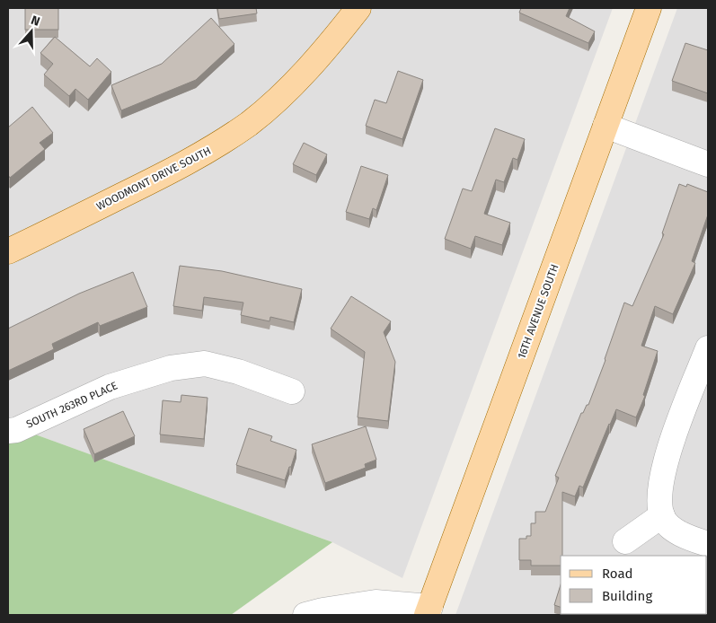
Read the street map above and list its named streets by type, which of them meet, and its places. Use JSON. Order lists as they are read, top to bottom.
{
  "streets": {
    "main road": ["WOODMONT DRIVE SOUTH", "16TH AVENUE SOUTH"],
    "street": ["SOUTH 263RD PLACE"]
  },
  "legend": ["Road", "Building"],
  "north": "top"
}
